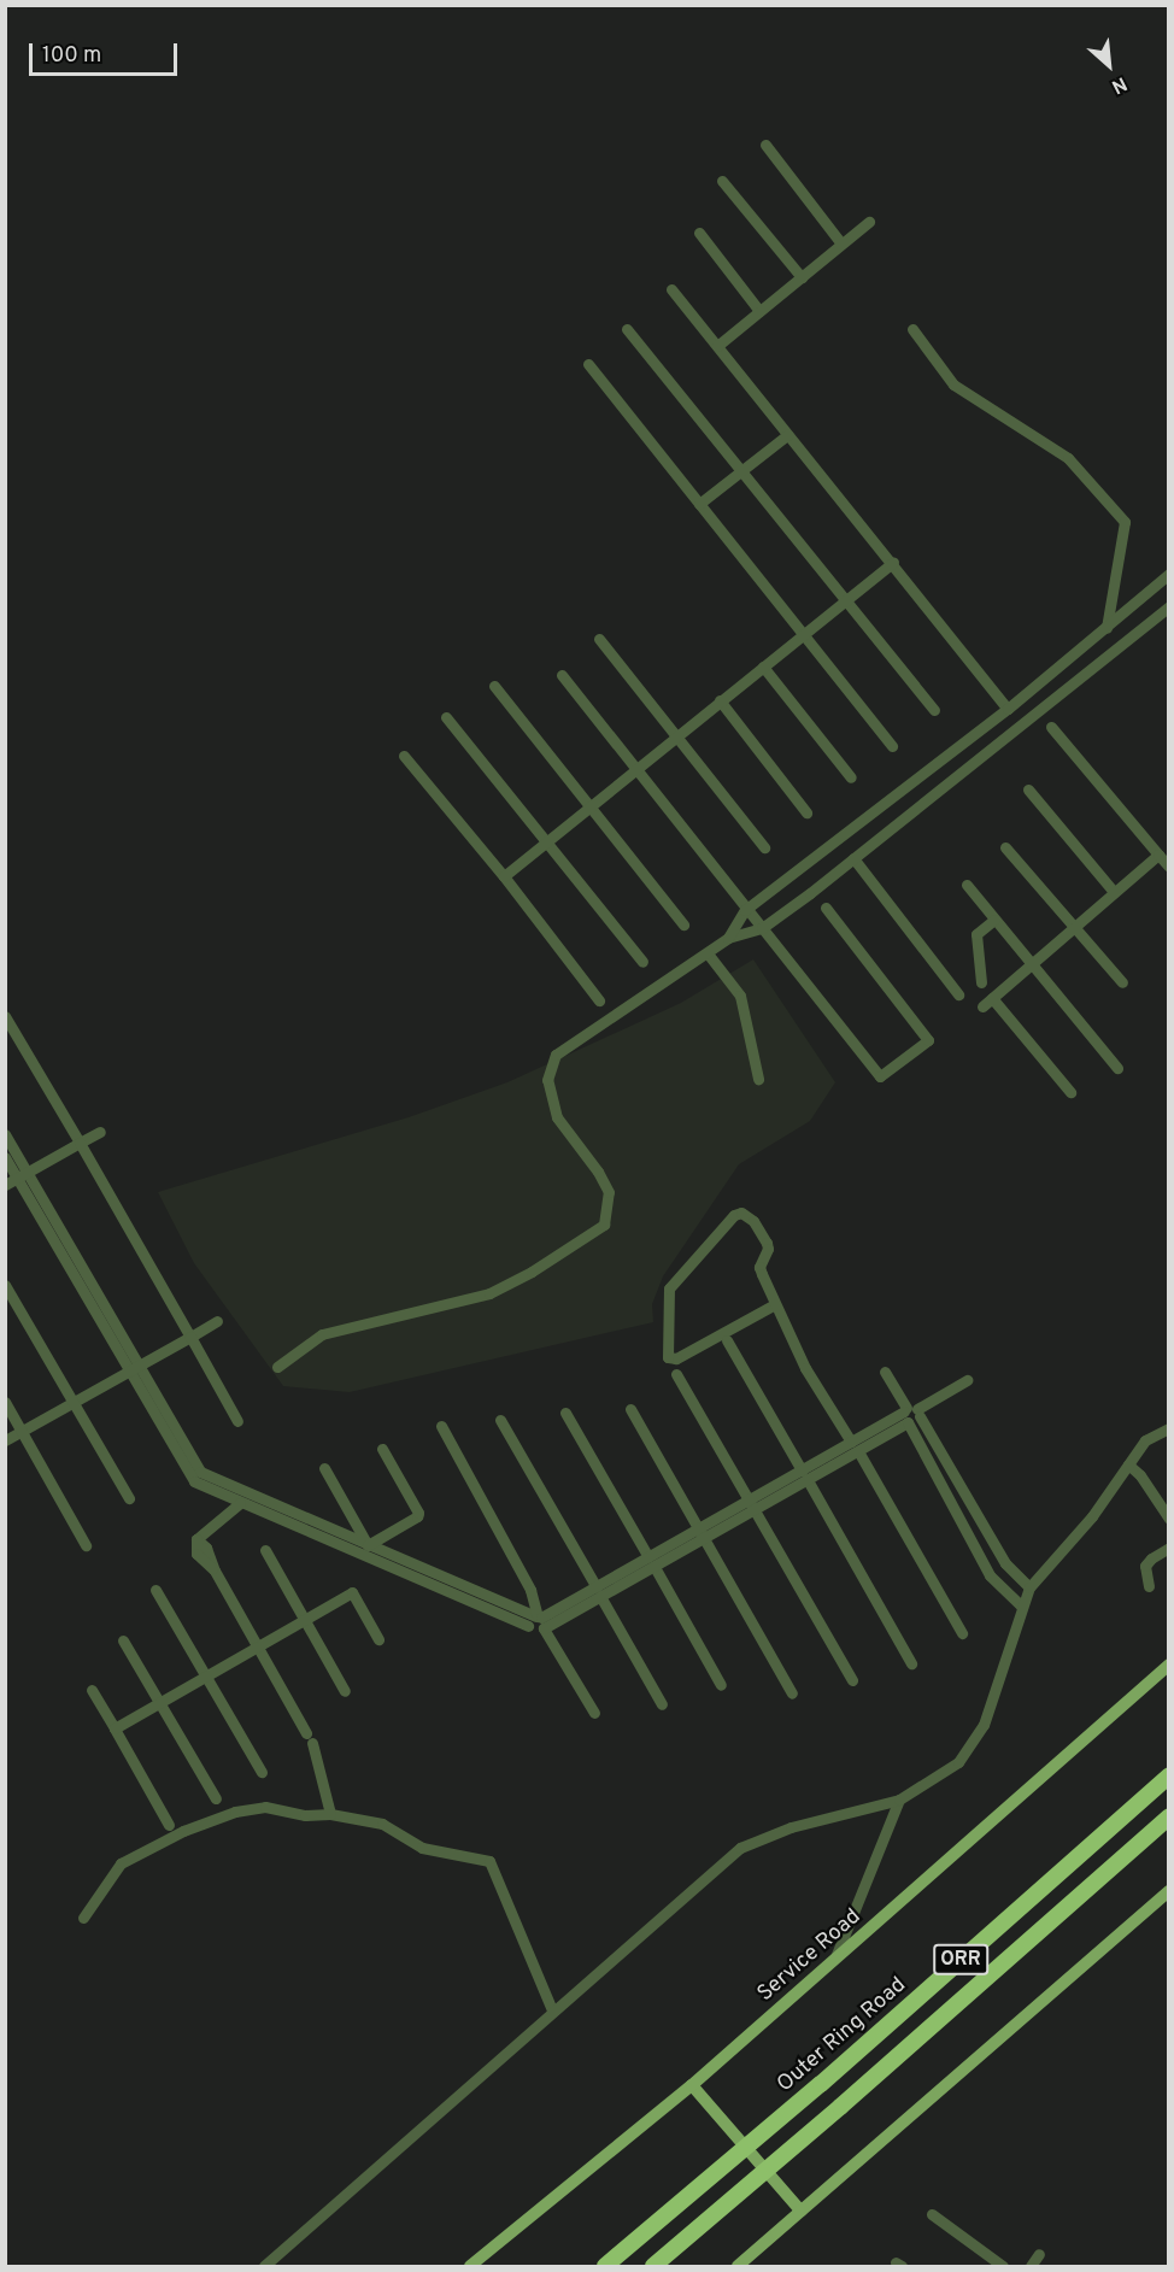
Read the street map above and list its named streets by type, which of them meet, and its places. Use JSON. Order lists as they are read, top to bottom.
{
  "streets": {
    "highway": ["ORR", "Outer Ring Road"],
    "main road": ["Service Road"]
  },
  "scale_bar": "100 m",
  "north": "bottom right"
}
